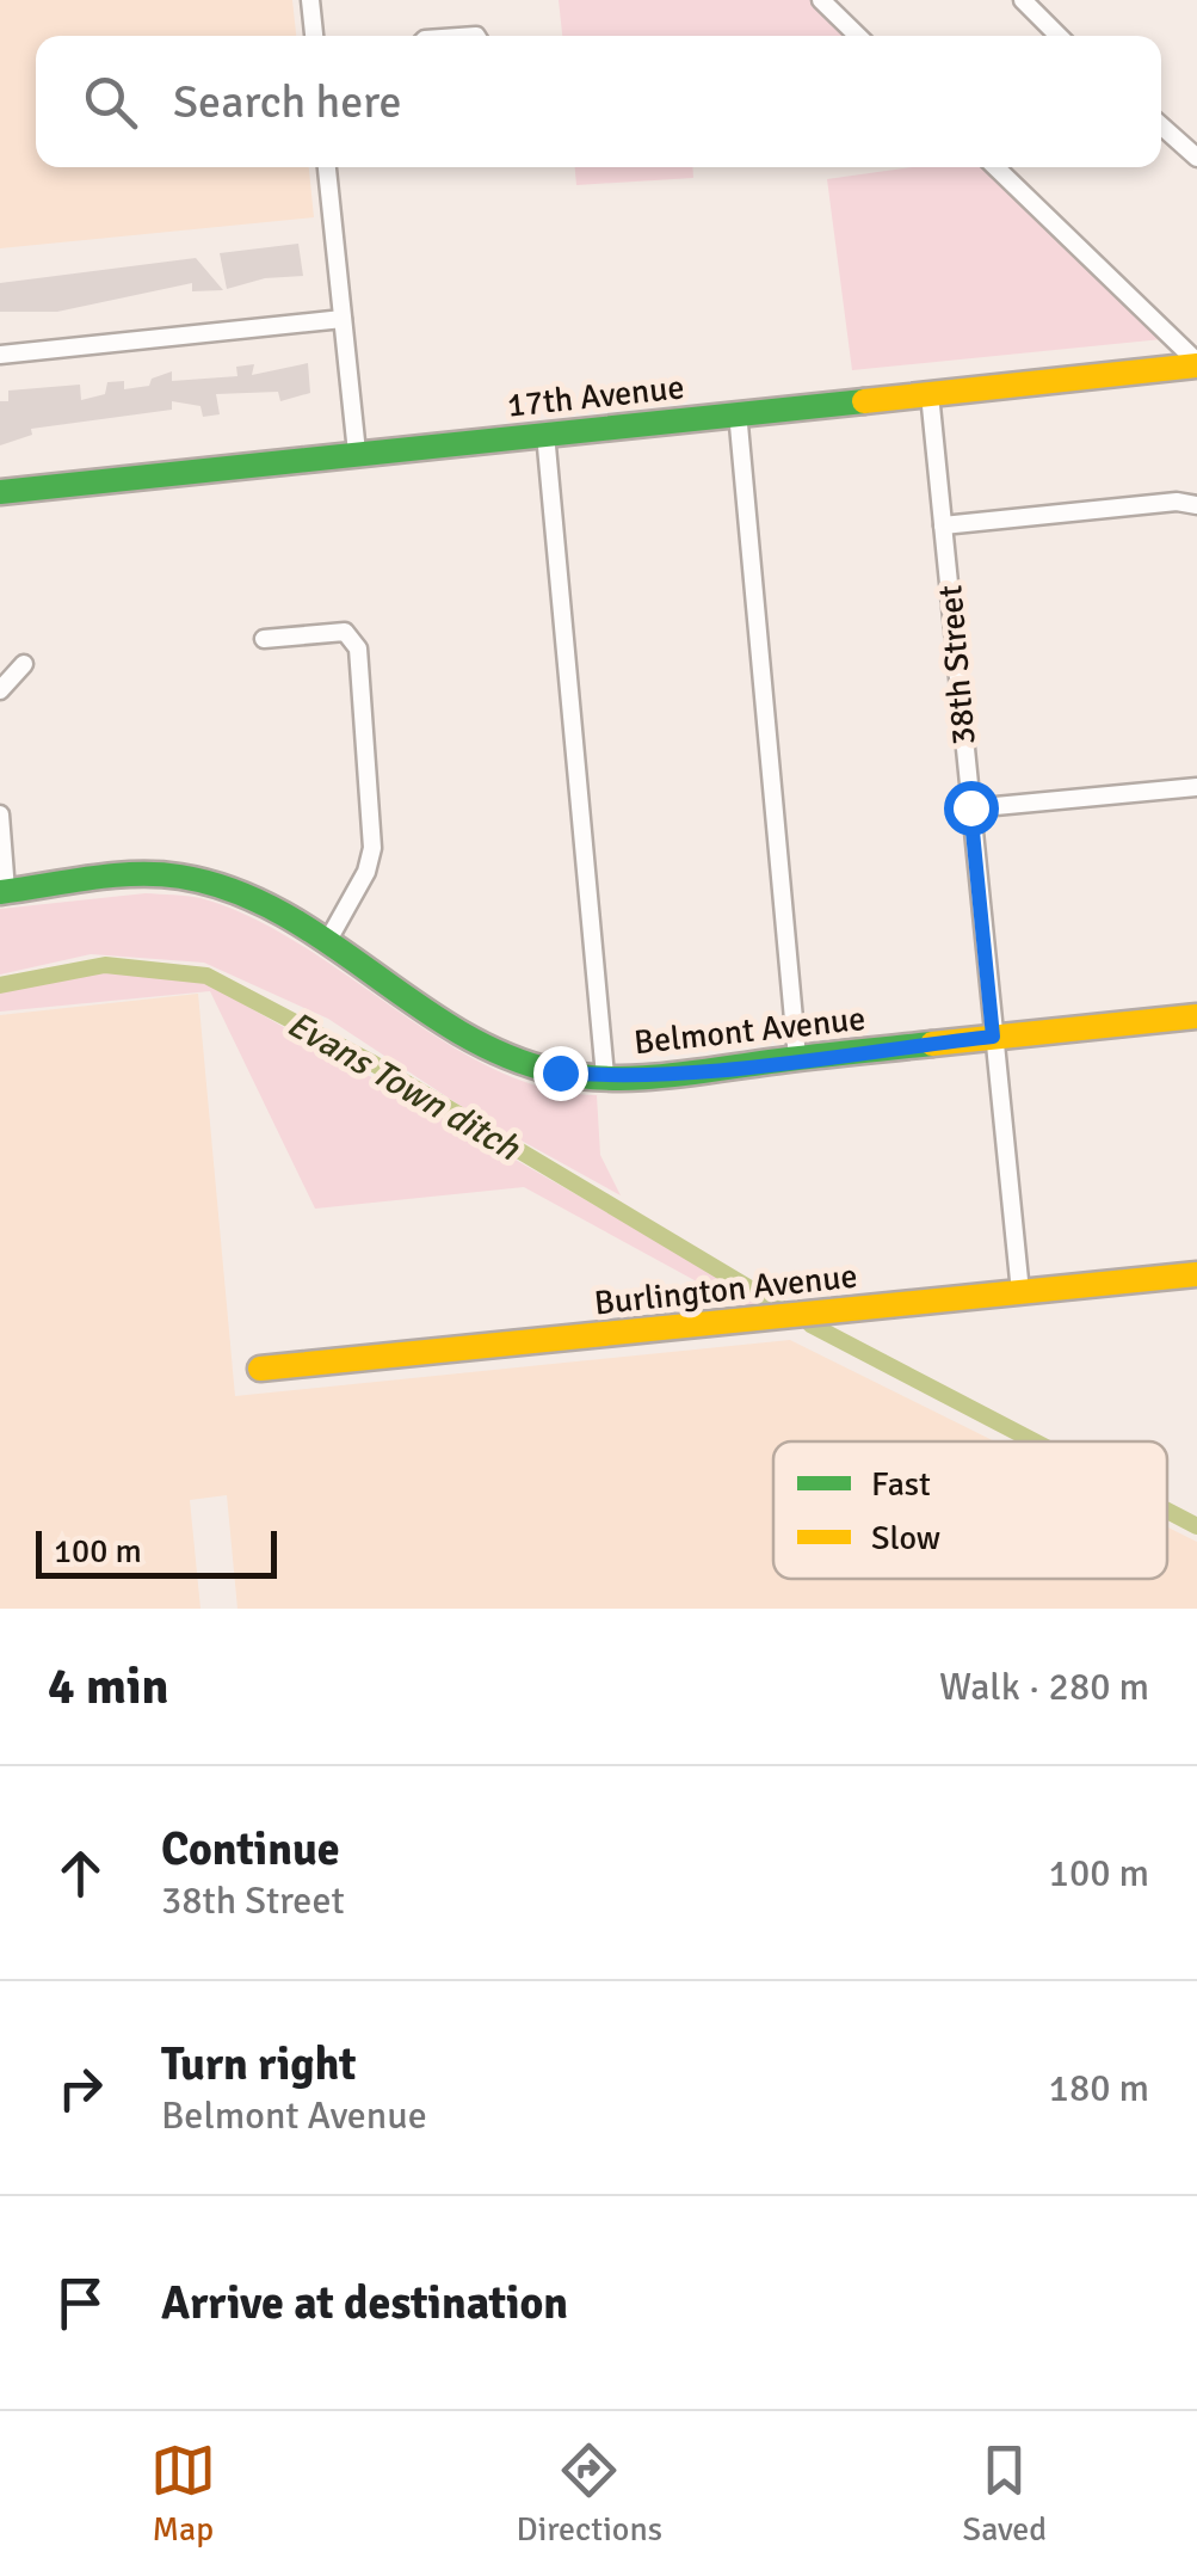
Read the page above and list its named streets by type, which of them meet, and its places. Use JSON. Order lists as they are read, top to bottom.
{
  "streets": {
    "street": [
      "17th Avenue",
      "38th Street",
      "Belmont Avenue",
      "Burlington Avenue"
    ]
  },
  "crossings": [
    ["17th Avenue", "38th Street"],
    ["38th Street", "Belmont Avenue"],
    ["38th Street", "Burlington Avenue"]
  ],
  "water": ["Evans Town ditch"],
  "legend": ["Fast", "Slow"],
  "scale_bar": "100 m",
  "page": {
    "search": "Search here",
    "scale": "100 m",
    "heading": ["4 min", "Walk · 280 m"],
    "list": [
      ["Continue", "38th Street", "100 m"],
      ["Turn right", "Belmont Avenue", "180 m"],
      "Arrive at destination"
    ],
    "nav": ["Map", "Directions", "Saved"]
  }
}
